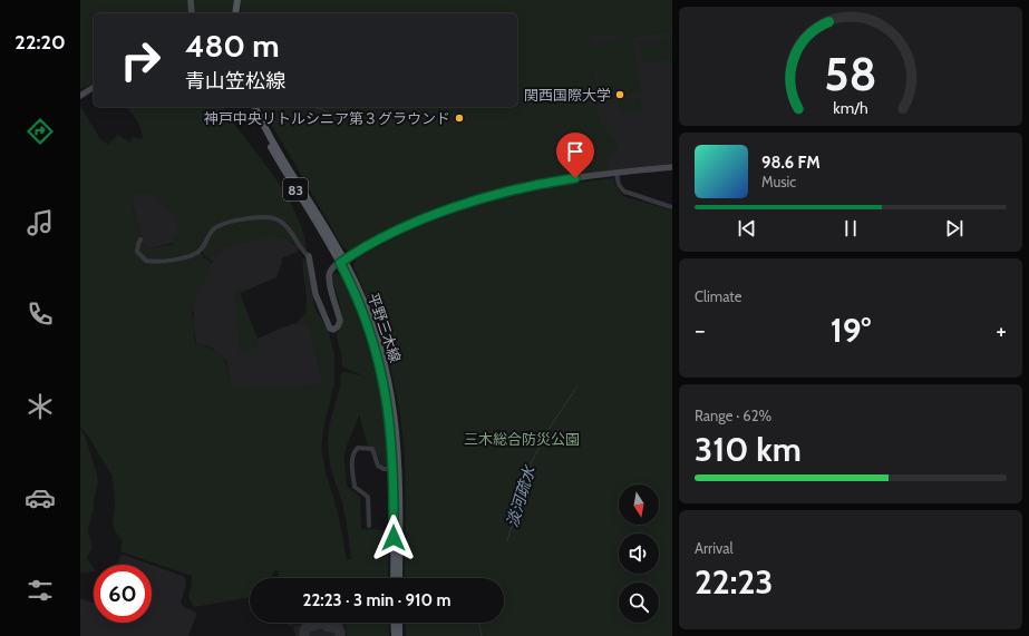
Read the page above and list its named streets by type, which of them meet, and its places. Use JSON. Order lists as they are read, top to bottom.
{
  "streets": {
    "main road": ["83", "平野三木線"]
  },
  "water": ["淡河疏水"],
  "parks": ["三木総合防災公園"],
  "places": ["関西国際大学", "神戸中央リトルシニア第３グラウンド"],
  "north": "bottom",
  "page": {
    "tabs": "22:20",
    "turn": ["480 m", "青山笠松線"],
    "song": ["98.6 FM", "Music"],
    "tile": [
      "Climate",
      ["Range · 62%", "310 km"],
      ["Arrival", "22:23"]
    ],
    "heat": ["−", "19°", "+"],
    "limit": "60",
    "trip": "22:23 · 3 min · 910 m",
    "gauge": ["58", "km/h"]
  }
}
